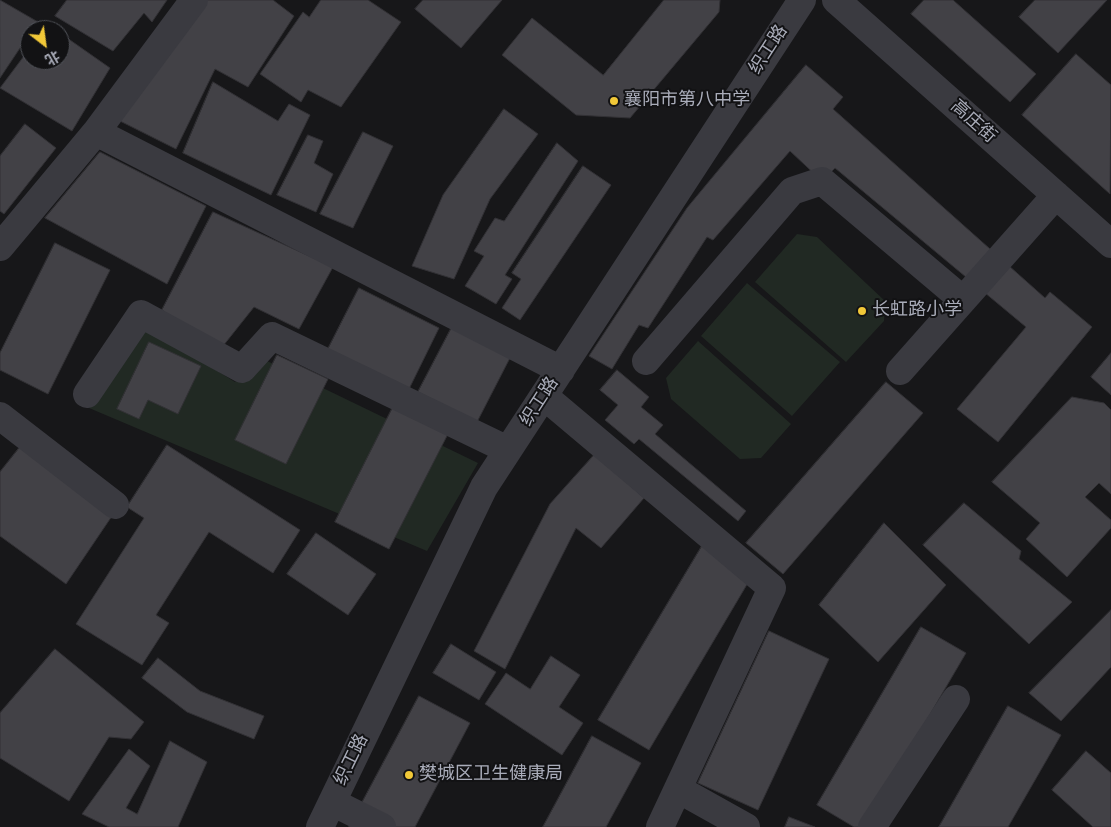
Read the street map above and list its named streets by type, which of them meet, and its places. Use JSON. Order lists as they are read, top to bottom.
{
  "streets": {
    "street": ["织工路", "高庄街"]
  },
  "places": ["襄阳市第八中学", "长虹路小学", "樊城区卫生健康局"],
  "north": "bottom right"
}
